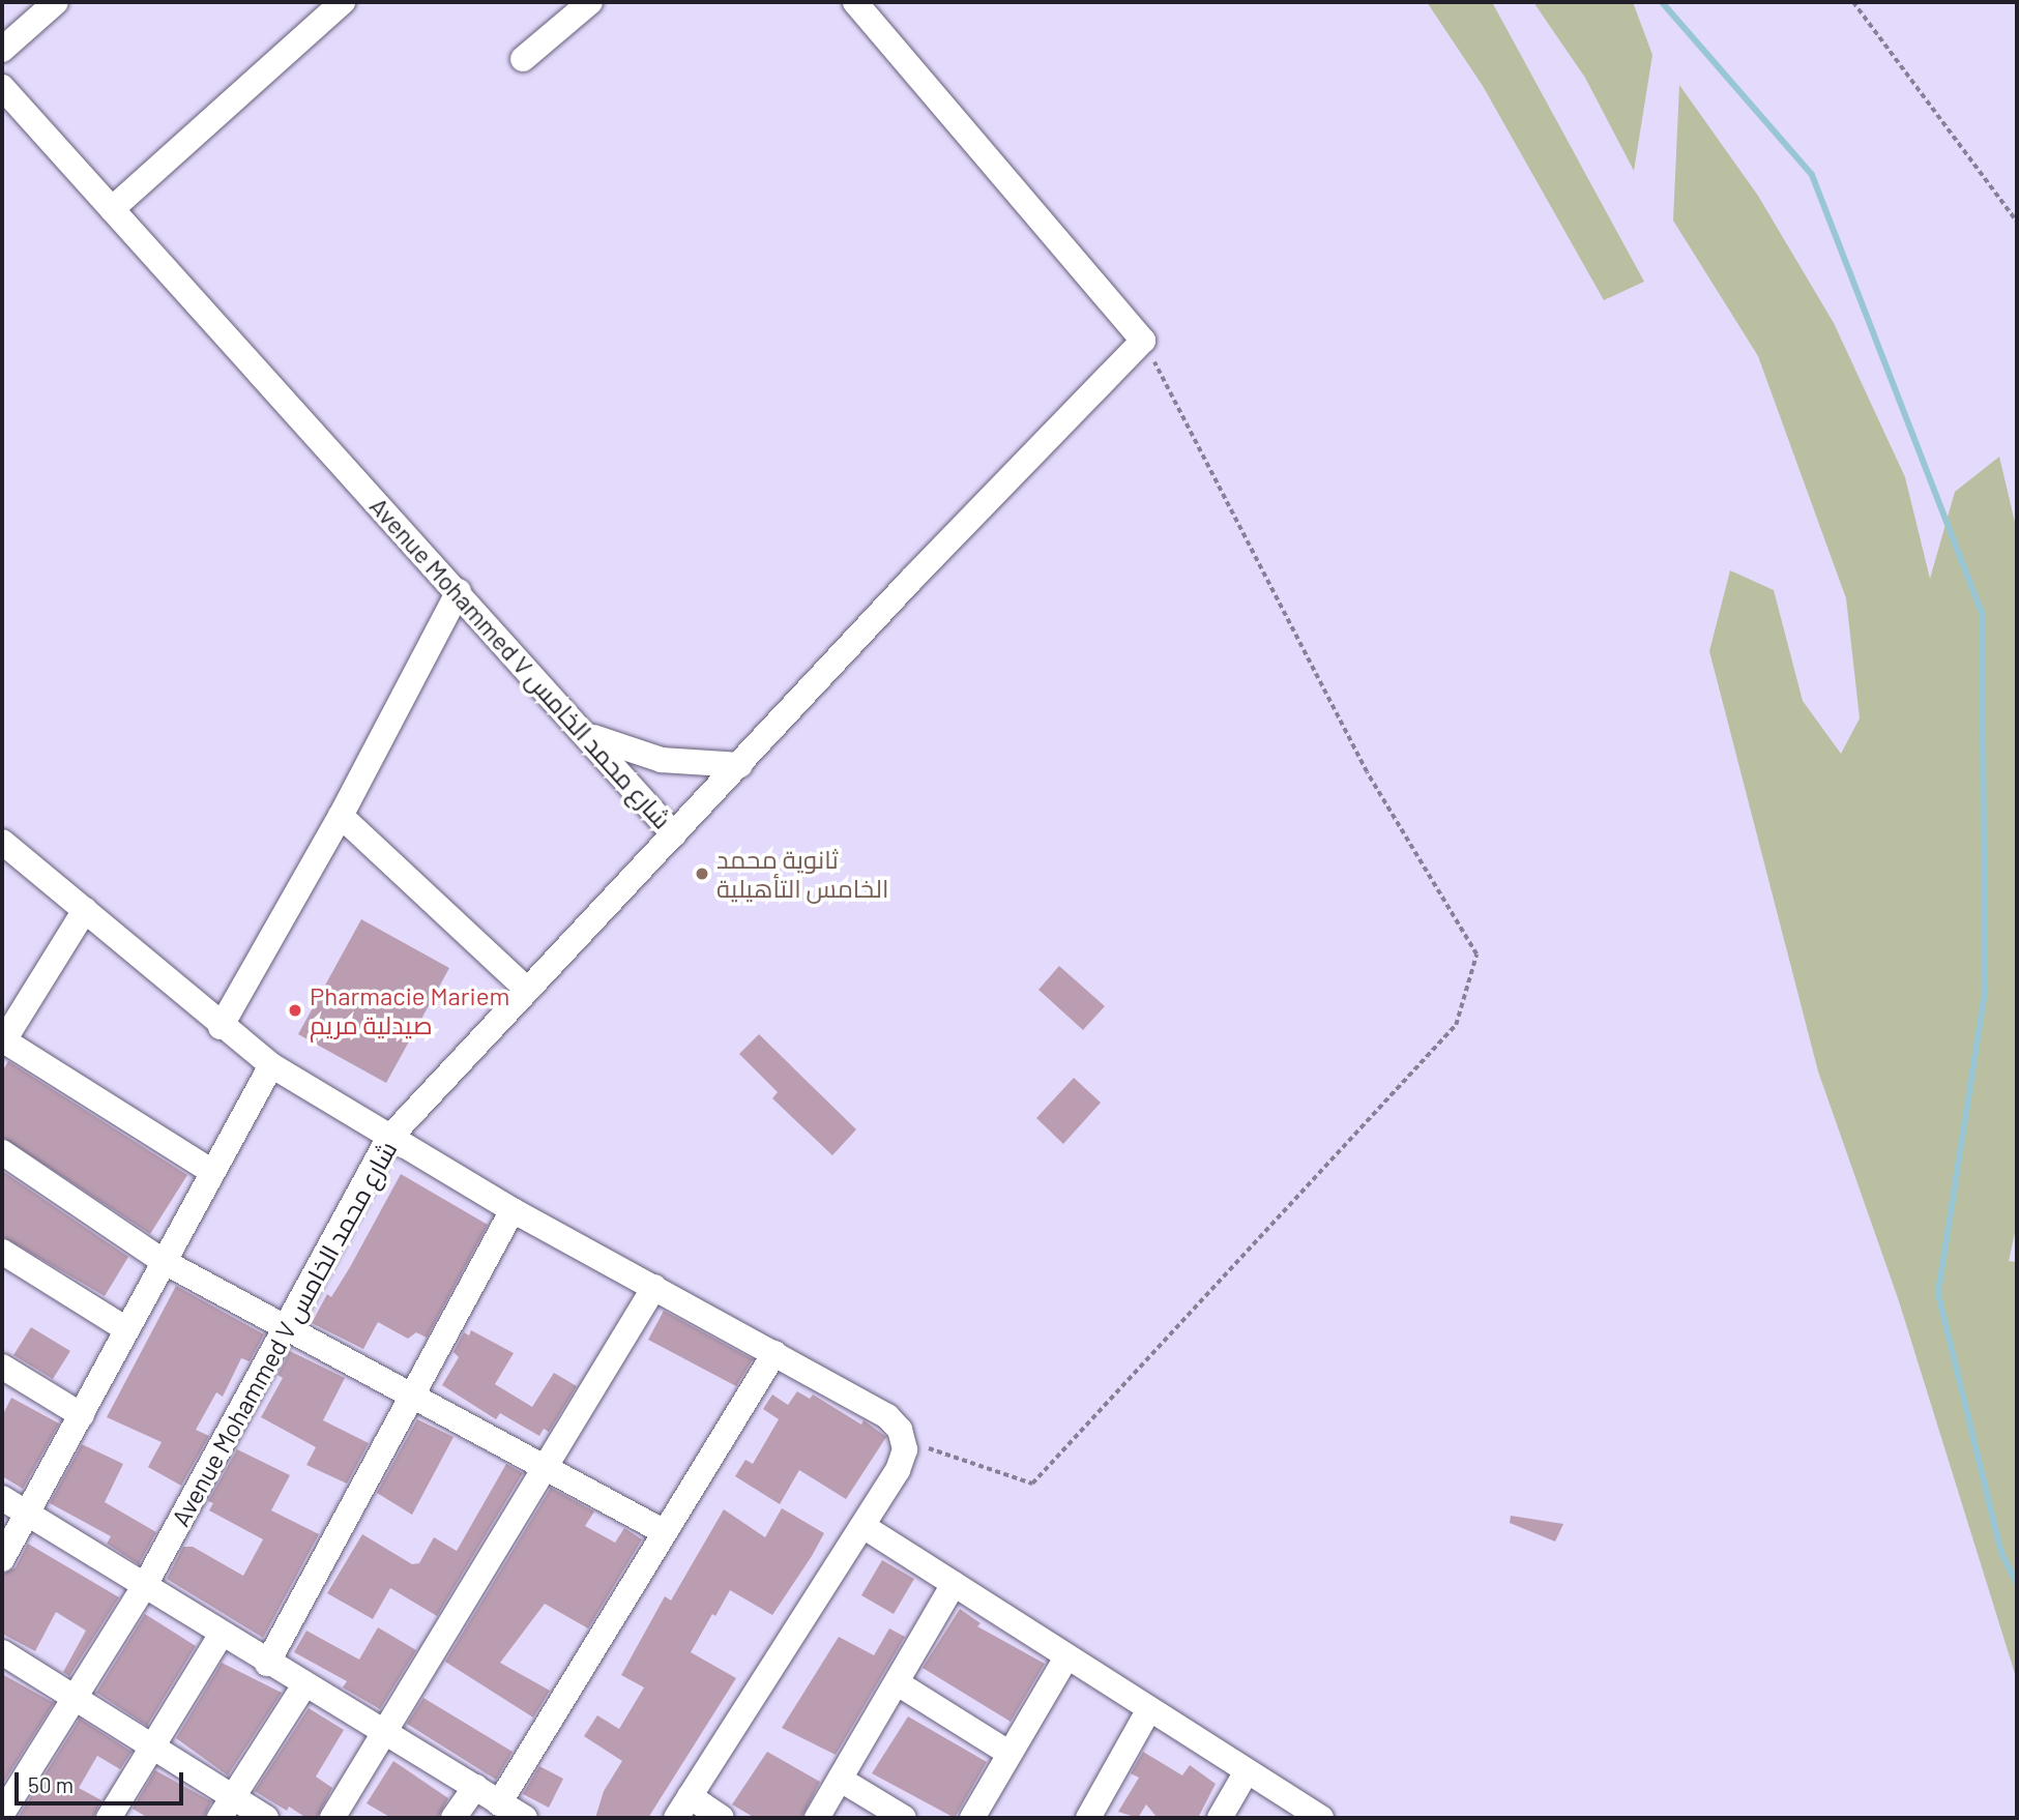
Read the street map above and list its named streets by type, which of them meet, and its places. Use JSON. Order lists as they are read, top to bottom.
{
  "streets": {
    "street": ["Avenue Mohammed V شارع محمد الخامس"]
  },
  "places": ["ثانوية محمد الخامس التأهيلية", "Pharmacie Mariem صيدلية مريم"],
  "scale_bar": "50 m"
}
